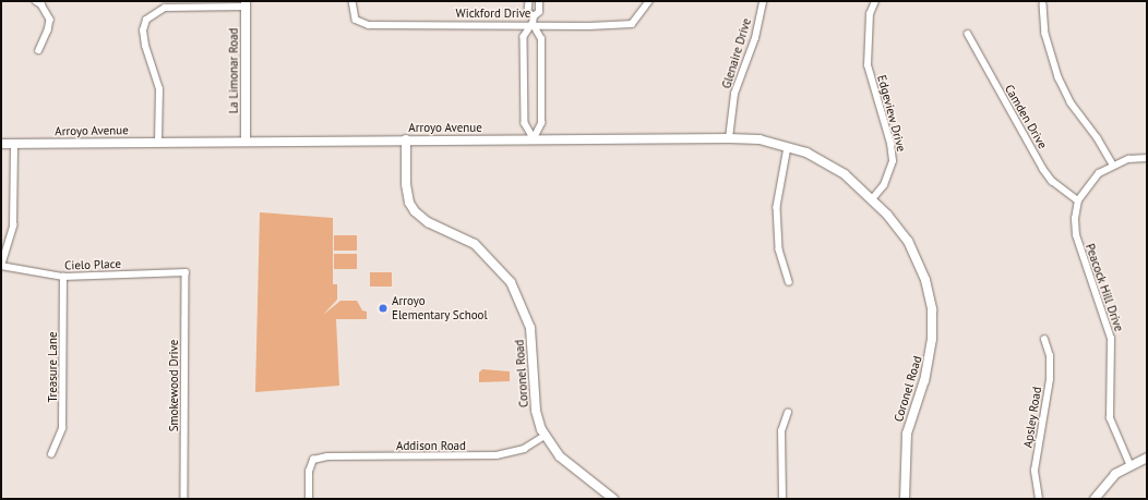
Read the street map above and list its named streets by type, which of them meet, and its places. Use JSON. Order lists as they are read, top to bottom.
{
  "streets": {
    "street": [
      "Wickford Drive",
      "Glenaire Drive",
      "La Limonar Road",
      "Edgeview Drive",
      "Camden Drive",
      "Arroyo Avenue",
      "Cielo Place",
      "Peacock Hill Drive",
      "Treasure Lane",
      "Coronel Road",
      "Smokewood Drive",
      "Apsley Road",
      "Addison Road"
    ]
  },
  "crossings": [
    ["Glenaire Drive", "Arroyo Avenue"],
    ["La Limonar Road", "Arroyo Avenue"],
    ["Edgeview Drive", "Arroyo Avenue"],
    ["Edgeview Drive", "Coronel Road"],
    ["Camden Drive", "Peacock Hill Drive"],
    ["Arroyo Avenue", "Coronel Road"],
    ["Cielo Place", "Treasure Lane"],
    ["Cielo Place", "Smokewood Drive"],
    ["Coronel Road", "Addison Road"]
  ],
  "places": ["Arroyo Elementary School"]
}
